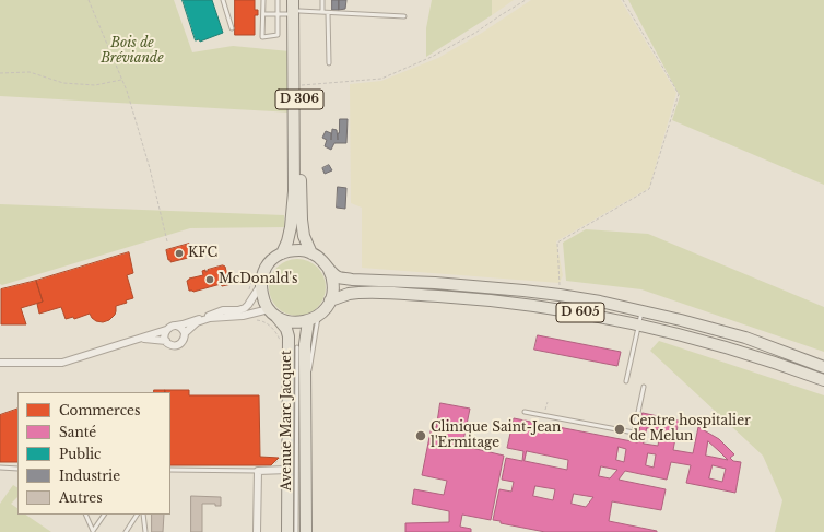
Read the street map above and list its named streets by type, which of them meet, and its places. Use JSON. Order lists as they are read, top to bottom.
{
  "streets": {
    "main road": ["D 306", "D 605", "Avenue Marc Jacquet"]
  },
  "crossings": [
    ["D 306", "D 605"],
    ["D 306", "Avenue Marc Jacquet"],
    ["D 605", "Avenue Marc Jacquet"]
  ],
  "parks": ["Bois de Bréviande"],
  "places": [
    "KFC",
    "McDonald's",
    "Centre hospitalier de Melun",
    "Clinique Saint-Jean l'Ermitage"
  ],
  "legend": [
    "Commerces",
    "Santé",
    "Public",
    "Industrie",
    "Autres"
  ]
}
